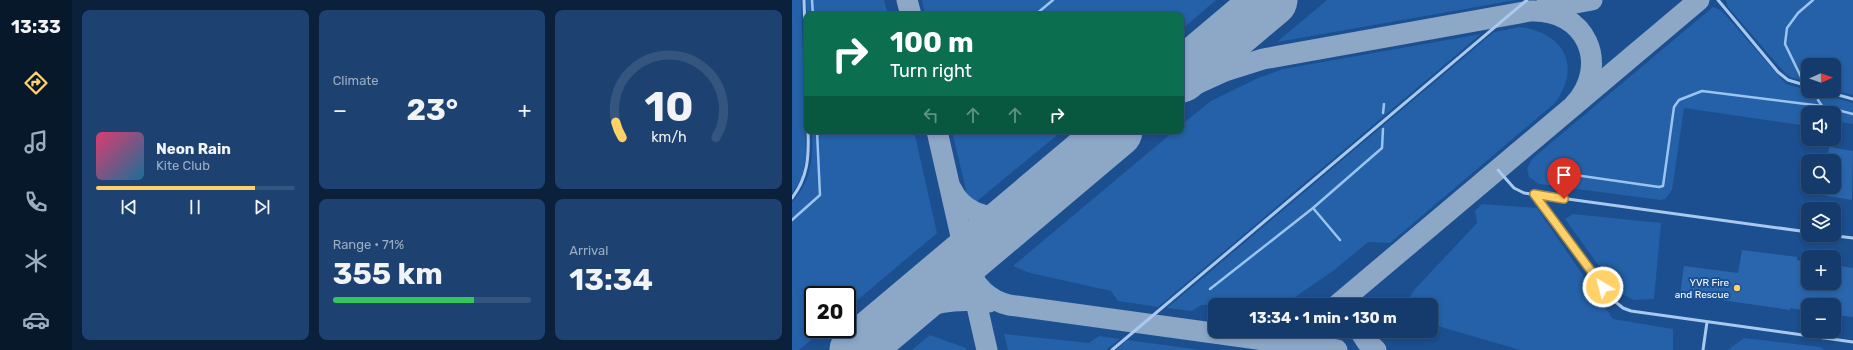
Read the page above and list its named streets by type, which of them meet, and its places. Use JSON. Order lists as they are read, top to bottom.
{
  "places": ["YVR Fire and Rescue"],
  "north": "right",
  "page": {
    "tabs": "13:33",
    "tile": [
      "Climate",
      ["Range · 71%", "355 km"],
      ["Arrival", "13:34"]
    ],
    "turn": ["100 m", "Turn right"],
    "map_buttons": ["+", "−"],
    "heat": ["−", "23°", "+"],
    "song": ["Neon Rain", "Kite Club"],
    "limit": "20",
    "trip": "13:34 · 1 min · 130 m",
    "gauge": ["10", "km/h"]
  }
}
